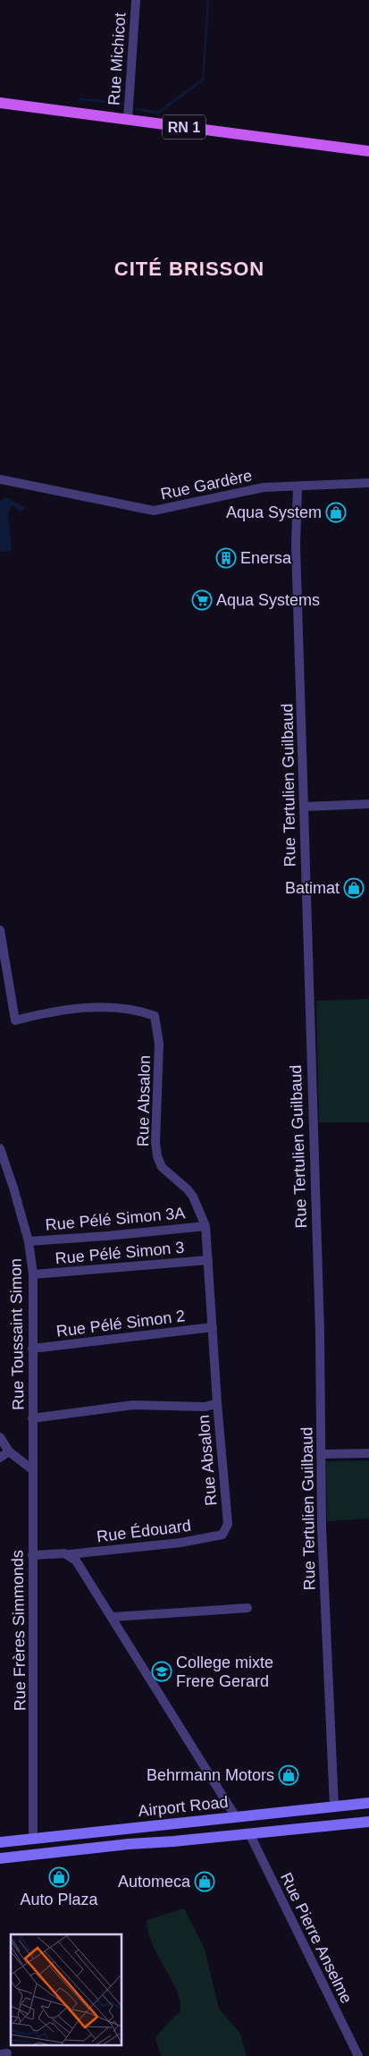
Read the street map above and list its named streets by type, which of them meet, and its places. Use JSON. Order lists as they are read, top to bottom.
{
  "streets": {
    "main road": ["RN 1", "Airport Road"],
    "street": [
      "Rue Michicot",
      "Rue Gardère",
      "Rue Tertulien Guilbaud",
      "Rue Absalon",
      "Rue Pélé Simon 3A",
      "Rue Pélé Simon 3",
      "Rue Pélé Simon 2",
      "Rue Toussaint Simon",
      "Rue Édouard",
      "Rue Frères Simmonds",
      "Rue Pierre Anselme"
    ]
  },
  "crossings": [
    ["Rue Michicot", "RN 1"],
    ["Rue Gardère", "Rue Tertulien Guilbaud"],
    ["Rue Tertulien Guilbaud", "Airport Road"],
    ["Rue Absalon", "Rue Pélé Simon 3A"],
    ["Rue Absalon", "Rue Pélé Simon 3"],
    ["Rue Absalon", "Rue Pélé Simon 2"],
    ["Rue Absalon", "Rue Édouard"],
    ["Rue Pélé Simon 3A", "Rue Toussaint Simon"],
    ["Rue Pélé Simon 3", "Rue Toussaint Simon"],
    ["Rue Pélé Simon 2", "Rue Toussaint Simon"],
    ["Rue Toussaint Simon", "Rue Frères Simmonds"],
    ["Rue Édouard", "Rue Frères Simmonds"],
    ["Rue Frères Simmonds", "Airport Road"],
    ["Airport Road", "Rue Pierre Anselme"]
  ],
  "districts": ["CITÉ BRISSON"],
  "places": {
    "shop": [
      "Aqua System",
      "Batimat",
      "Behrmann Motors",
      "Auto Plaza",
      "Automeca"
    ],
    "building": ["Enersa"],
    "supermarket": ["Aqua Systems"],
    "school or university": ["College mixte Frere Gerard"]
  }
}
